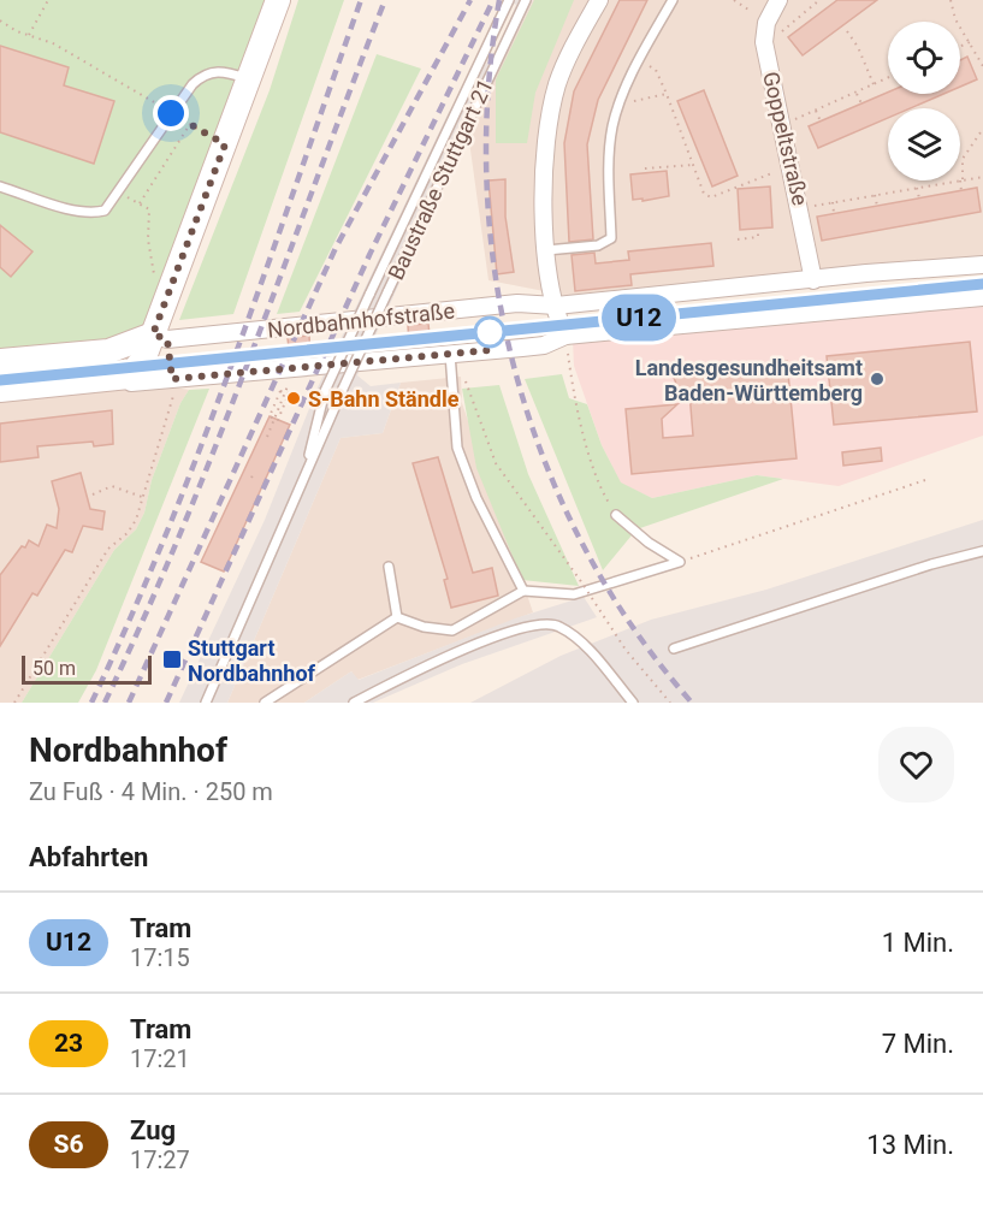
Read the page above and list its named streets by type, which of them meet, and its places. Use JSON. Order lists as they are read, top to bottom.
{
  "streets": {
    "street": ["Goppeltstraße", "Nordbahnhofstraße"],
    "lane": ["Baustraße Stuttgart 21"]
  },
  "crossings": [
    ["Goppeltstraße", "Nordbahnhofstraße"]
  ],
  "places": {
    "other": ["Landesgesundheitsamt Baden-Württemberg", "S-Bahn Ständle"],
    "transit": ["Stuttgart Nordbahnhof"]
  },
  "lines": ["tram line U12"],
  "scale_bar": "50 m",
  "page": {
    "on_map": "U12",
    "scale": "50 m",
    "heading": [
      ["Nordbahnhof", "Zu Fuß · 4 Min. · 250 m"],
      "Abfahrten"
    ],
    "list": [
      {
        "mark": "U12",
        "name": "Tram",
        "note": "17:15",
        "value": "1 Min."
      },
      {
        "mark": "23",
        "name": "Tram",
        "note": "17:21",
        "value": "7 Min."
      },
      {
        "mark": "S6",
        "name": "Zug",
        "note": "17:27",
        "value": "13 Min."
      }
    ]
  }
}
